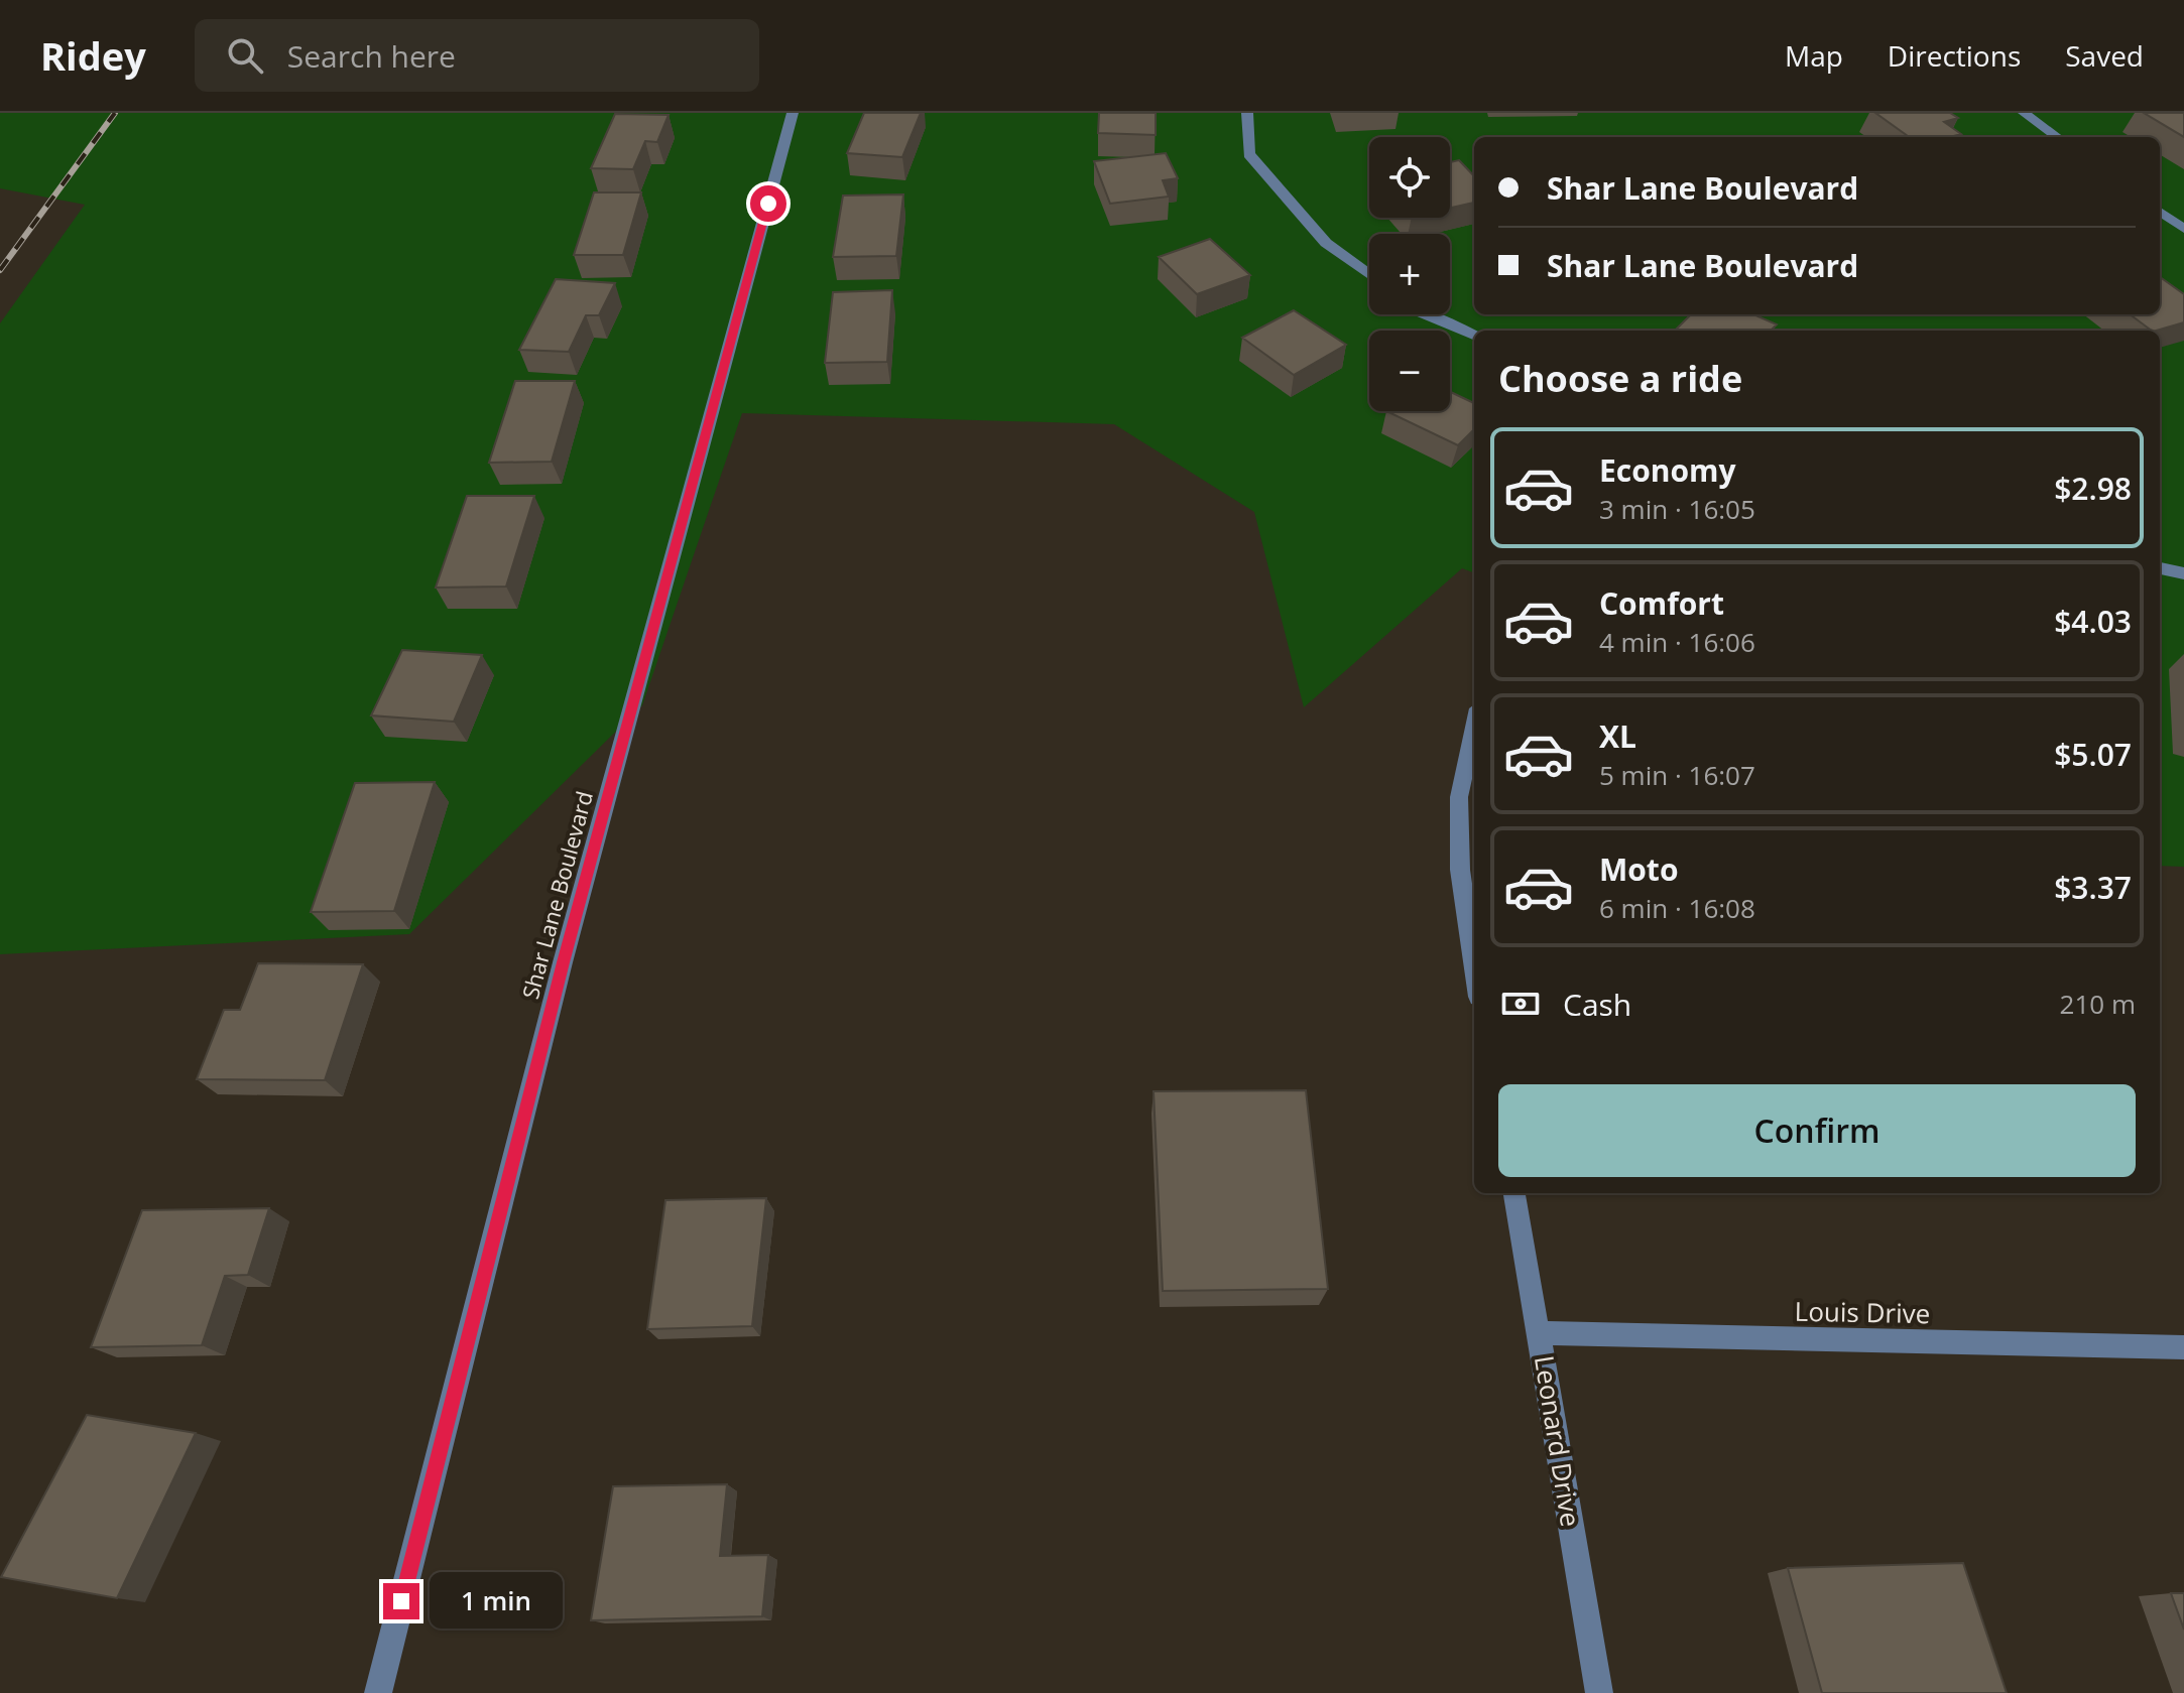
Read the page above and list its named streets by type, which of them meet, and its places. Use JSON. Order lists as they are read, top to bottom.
{
  "streets": {
    "street": ["Shar Lane Boulevard", "Louis Drive", "Leonard Drive"]
  },
  "crossings": [
    ["Louis Drive", "Leonard Drive"]
  ],
  "page": {
    "header": "Ridey",
    "search": "Search here",
    "nav": ["Map", "Directions", "Saved"],
    "map_buttons": ["+", "−"],
    "banner": ["Shar Lane Boulevard", "Shar Lane Boulevard"],
    "heading": "Choose a ride",
    "list": [
      {
        "name": "Economy",
        "note": "3 min · 16:05",
        "value": "$2.98"
      },
      {
        "name": "Comfort",
        "note": "4 min · 16:06",
        "value": "$4.03"
      },
      {
        "name": "XL",
        "note": "5 min · 16:07",
        "value": "$5.07"
      },
      {
        "name": "Moto",
        "note": "6 min · 16:08",
        "value": "$3.37"
      }
    ],
    "pay": ["Cash", "210 m"],
    "buttons": "Confirm",
    "bubble": "1 min"
  }
}
